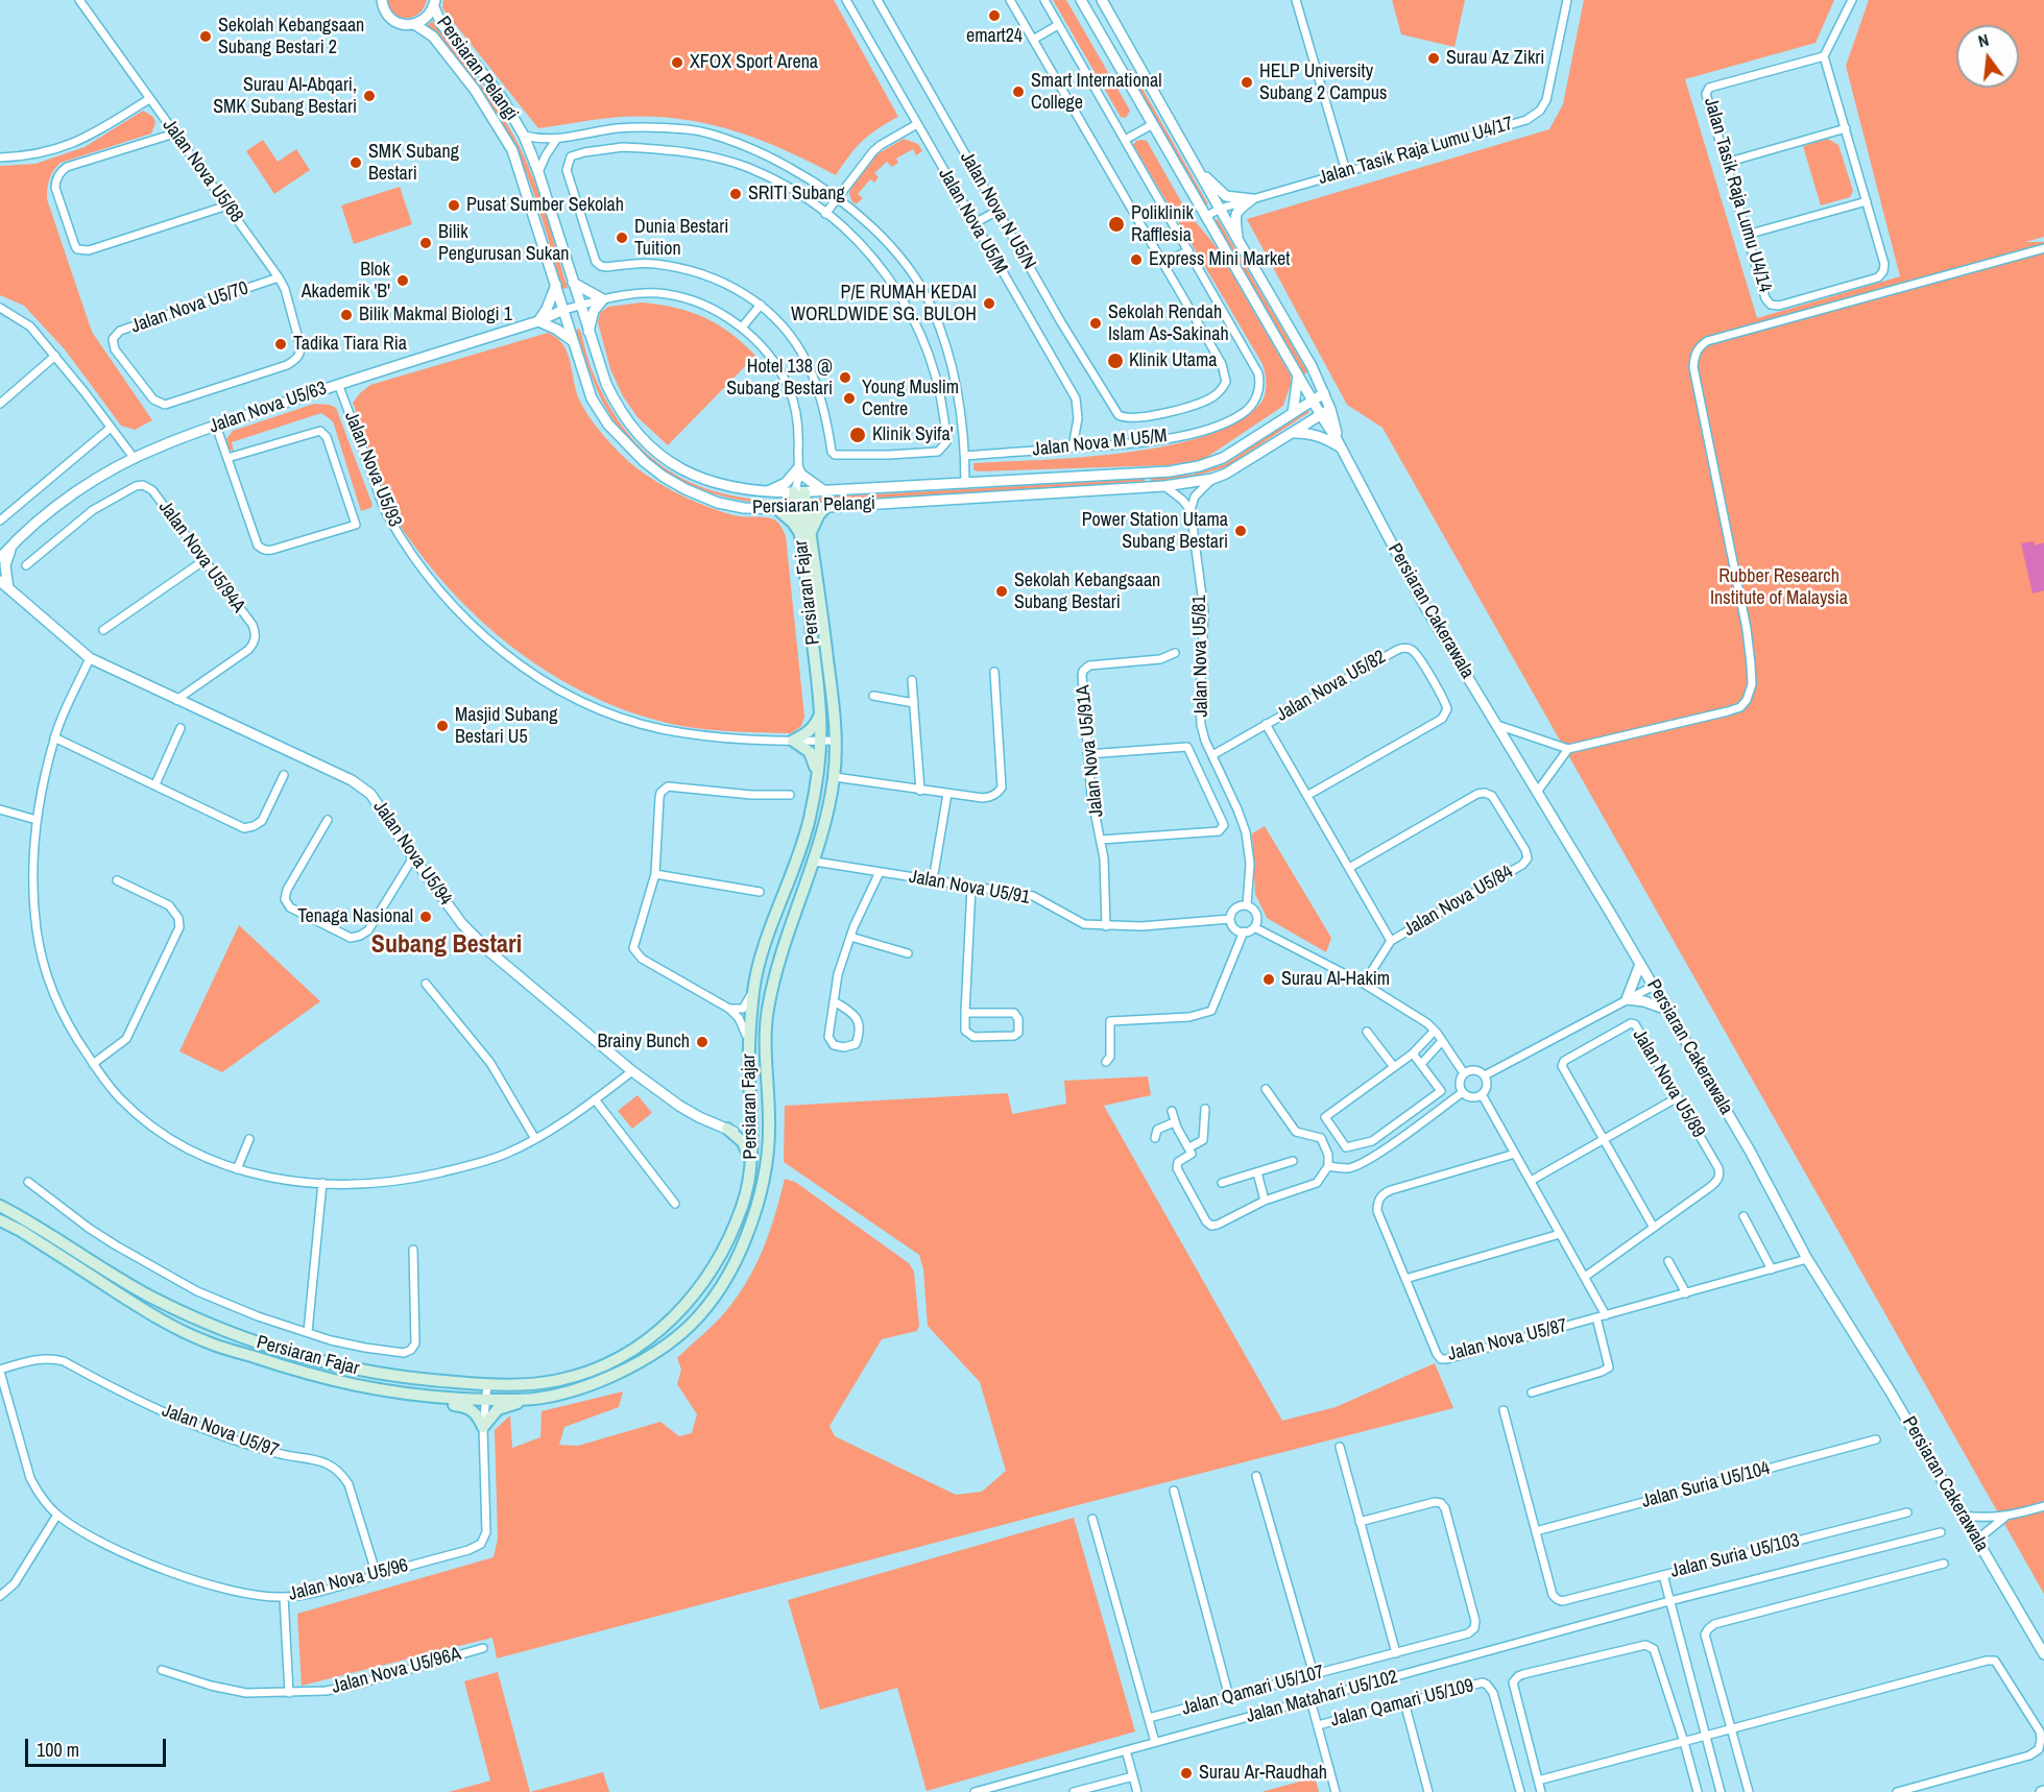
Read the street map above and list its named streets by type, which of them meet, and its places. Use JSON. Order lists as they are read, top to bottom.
{
  "streets": {
    "main road": ["Persiaran Fajar"],
    "street": [
      "Persiaran Pelangi",
      "Jalan Tasik Raja Lumu U4/17",
      "Jalan Nova U5/68",
      "Jalan Tasik Raja Lumu U4/14",
      "Jalan Nova N U5/N",
      "Jalan Nova U5/M",
      "Jalan Nova U5/70",
      "Jalan Nova U5/63",
      "Jalan Nova M U5/M",
      "Jalan Nova U5/93",
      "Jalan Nova U5/94A",
      "Persiaran Cakerawala",
      "Jalan Nova U5/81",
      "Jalan Nova U5/82",
      "Jalan Nova U5/91A",
      "Jalan Nova U5/94",
      "Jalan Nova U5/91",
      "Jalan Nova U5/84",
      "Jalan Nova U5/89",
      "Jalan Nova U5/87",
      "Jalan Nova U5/97",
      "Jalan Suria U5/104",
      "Jalan Suria U5/103",
      "Jalan Nova U5/96",
      "Jalan Nova U5/96A",
      "Jalan Qamari U5/107",
      "Jalan Matahari U5/102",
      "Jalan Qamari U5/109"
    ]
  },
  "crossings": [
    ["Persiaran Pelangi", "Jalan Nova U5/63"],
    ["Persiaran Pelangi", "Persiaran Cakerawala"],
    ["Jalan Tasik Raja Lumu U4/17", "Persiaran Cakerawala"],
    ["Jalan Nova U5/68", "Jalan Nova U5/70"],
    ["Jalan Nova U5/M", "Jalan Nova M U5/M"],
    ["Jalan Nova U5/63", "Jalan Nova U5/93"],
    ["Jalan Nova U5/93", "Persiaran Fajar"],
    ["Jalan Nova U5/94A", "Jalan Nova U5/94"],
    ["Persiaran Fajar", "Jalan Nova U5/94"],
    ["Persiaran Fajar", "Jalan Nova U5/96"],
    ["Persiaran Cakerawala", "Jalan Nova U5/87"],
    ["Jalan Nova U5/81", "Jalan Nova U5/82"],
    ["Jalan Nova U5/81", "Jalan Nova U5/91"],
    ["Jalan Nova U5/91A", "Jalan Nova U5/91"],
    ["Jalan Nova U5/97", "Jalan Nova U5/96"],
    ["Jalan Suria U5/104", "Jalan Suria U5/103"]
  ],
  "districts": ["Subang Bestari"],
  "parks": ["Rubber Research Institute of Malaysia"],
  "places": [
    "emart24",
    "Sekolah Kebangsaan Subang Bestari 2",
    "Surau Az Zikri",
    "XFOX Sport Arena",
    "HELP University Subang 2 Campus",
    "Smart International College",
    "Surau Al-Abqari, SMK Subang Bestari",
    "SMK Subang Bestari",
    "SRITI Subang",
    "Pusat Sumber Sekolah",
    "Poliklinik Rafflesia",
    "Dunia Bestari Tuition",
    "Bilik Pengurusan Sukan",
    "Express Mini Market",
    "Blok Akademik 'B'",
    "P/E RUMAH KEDAI WORLDWIDE SG. BULOH",
    "Bilik Makmal Biologi 1",
    "Sekolah Rendah Islam As-Sakinah",
    "Tadika Tiara Ria",
    "Klinik Utama",
    "Hotel 138 @ Subang Bestari",
    "Young Muslim Centre",
    "Klinik Syifa'",
    "Power Station Utama Subang Bestari",
    "Sekolah Kebangsaan Subang Bestari",
    "Masjid Subang Bestari U5",
    "Tenaga Nasional",
    "Surau Al-Hakim",
    "Brainy Bunch",
    "Surau Ar-Raudhah"
  ],
  "scale_bar": "100 m",
  "north": "top"
}
